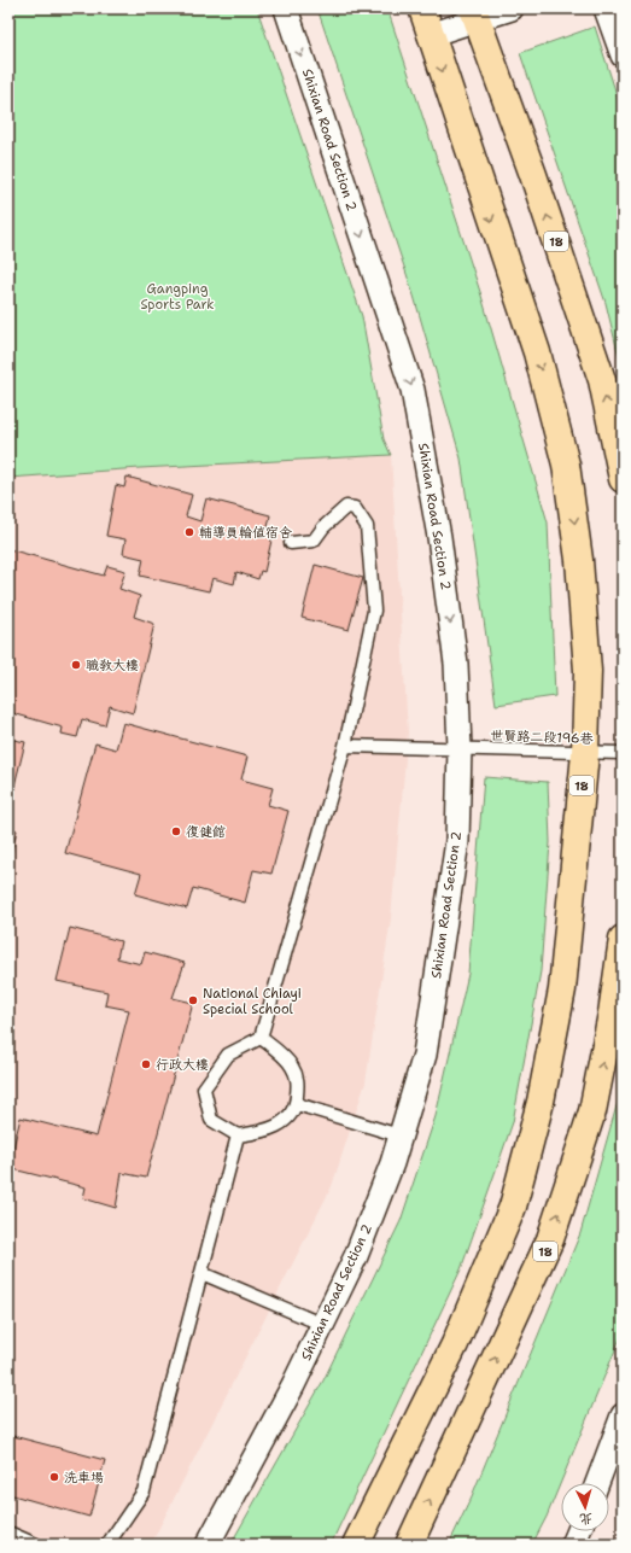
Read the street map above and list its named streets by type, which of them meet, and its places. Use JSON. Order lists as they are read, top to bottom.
{
  "streets": {
    "main road": ["18"],
    "street": ["Shixian Road Section 2"],
    "lane": ["世賢路二段196巷"]
  },
  "crossings": [
    ["Shixian Road Section 2", "世賢路二段196巷"],
    ["18", "世賢路二段196巷"]
  ],
  "one_way": ["Shixian Road Section 2"],
  "parks": ["Gangping Sports Park"],
  "places": [
    "輔導員輪值宿舍",
    "職教大樓",
    "復健館",
    "National Chiayi Special School",
    "行政大樓",
    "洗車場"
  ],
  "north": "bottom"
}
